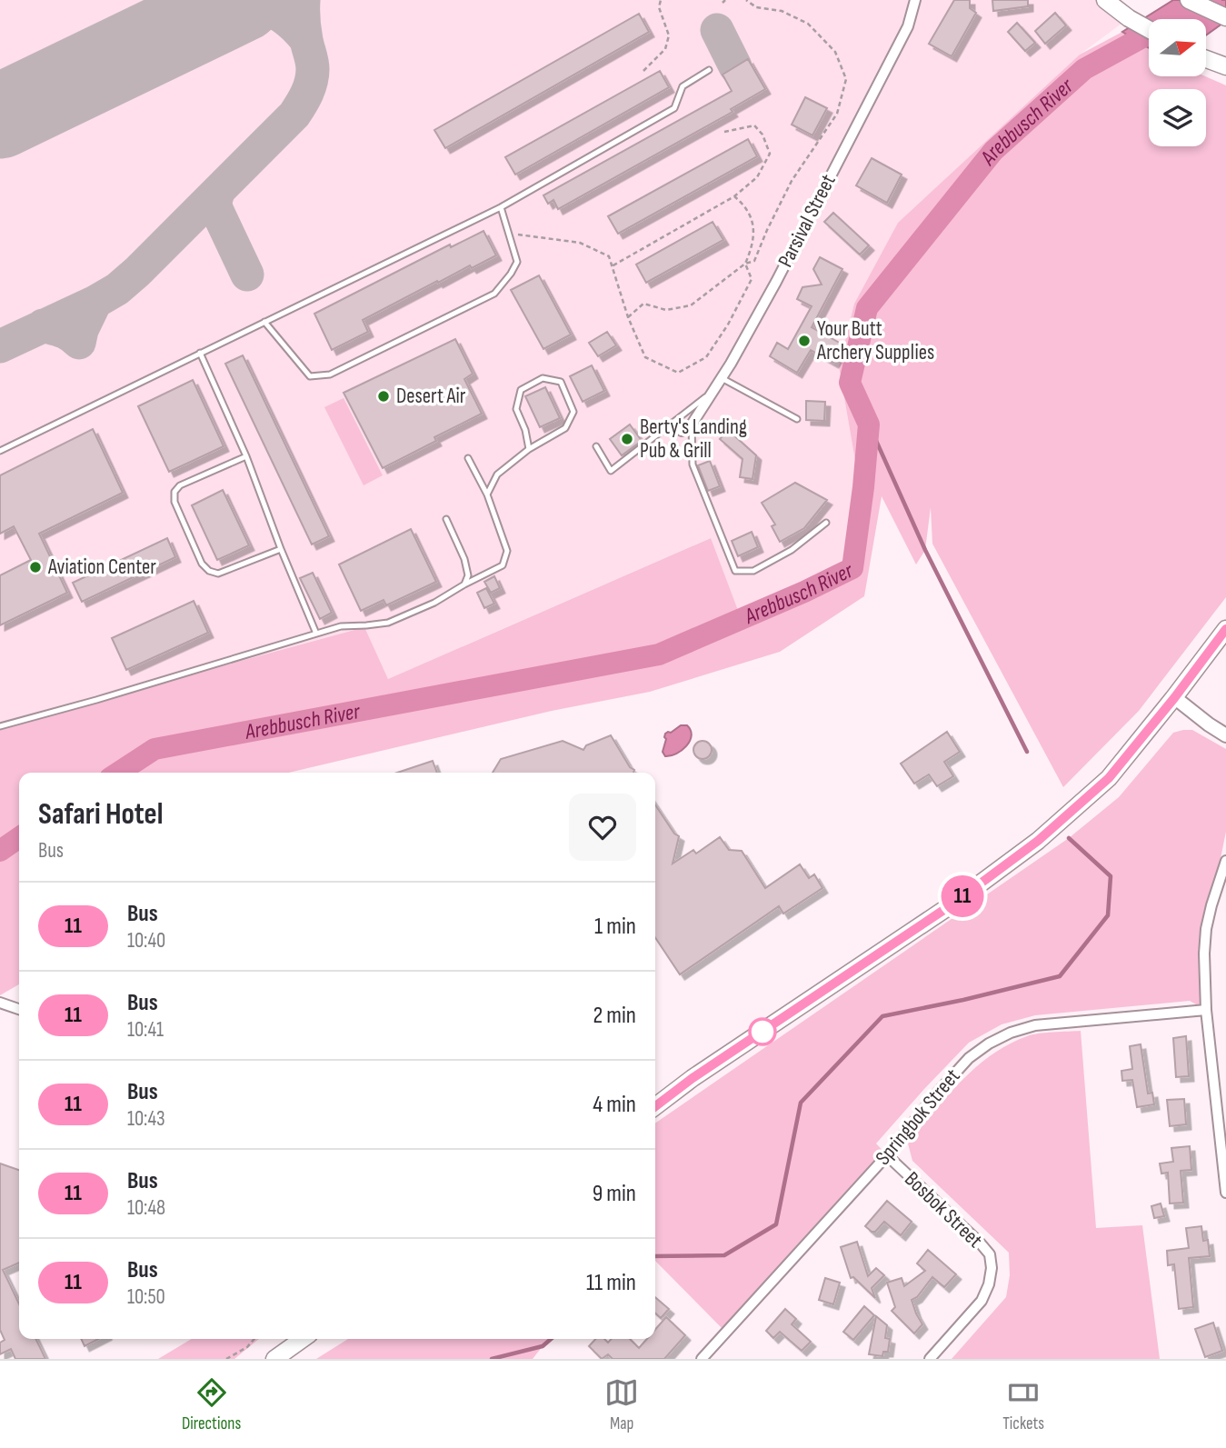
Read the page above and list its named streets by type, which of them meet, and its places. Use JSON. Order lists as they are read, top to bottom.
{
  "streets": {
    "street": ["Parsival Street", "Springbok Street", "Bosbok Street"]
  },
  "crossings": [
    ["Springbok Street", "Bosbok Street"]
  ],
  "water": ["Arebbusch River"],
  "places": [
    "Your Butt Archery Supplies",
    "Desert Air",
    "Berty's Landing Pub & Grill",
    "Aviation Center"
  ],
  "lines": ["bus line 11"],
  "north": "right",
  "page": {
    "on_map": "11",
    "heading": ["Safari Hotel", "Bus"],
    "list": [
      {
        "mark": "11",
        "name": "Bus",
        "note": "10:40",
        "value": "1 min"
      },
      {
        "mark": "11",
        "name": "Bus",
        "note": "10:41",
        "value": "2 min"
      },
      {
        "mark": "11",
        "name": "Bus",
        "note": "10:43",
        "value": "4 min"
      },
      {
        "mark": "11",
        "name": "Bus",
        "note": "10:48",
        "value": "9 min"
      },
      {
        "mark": "11",
        "name": "Bus",
        "note": "10:50",
        "value": "11 min"
      }
    ],
    "tabs": ["Directions", "Map", "Tickets"]
  }
}
